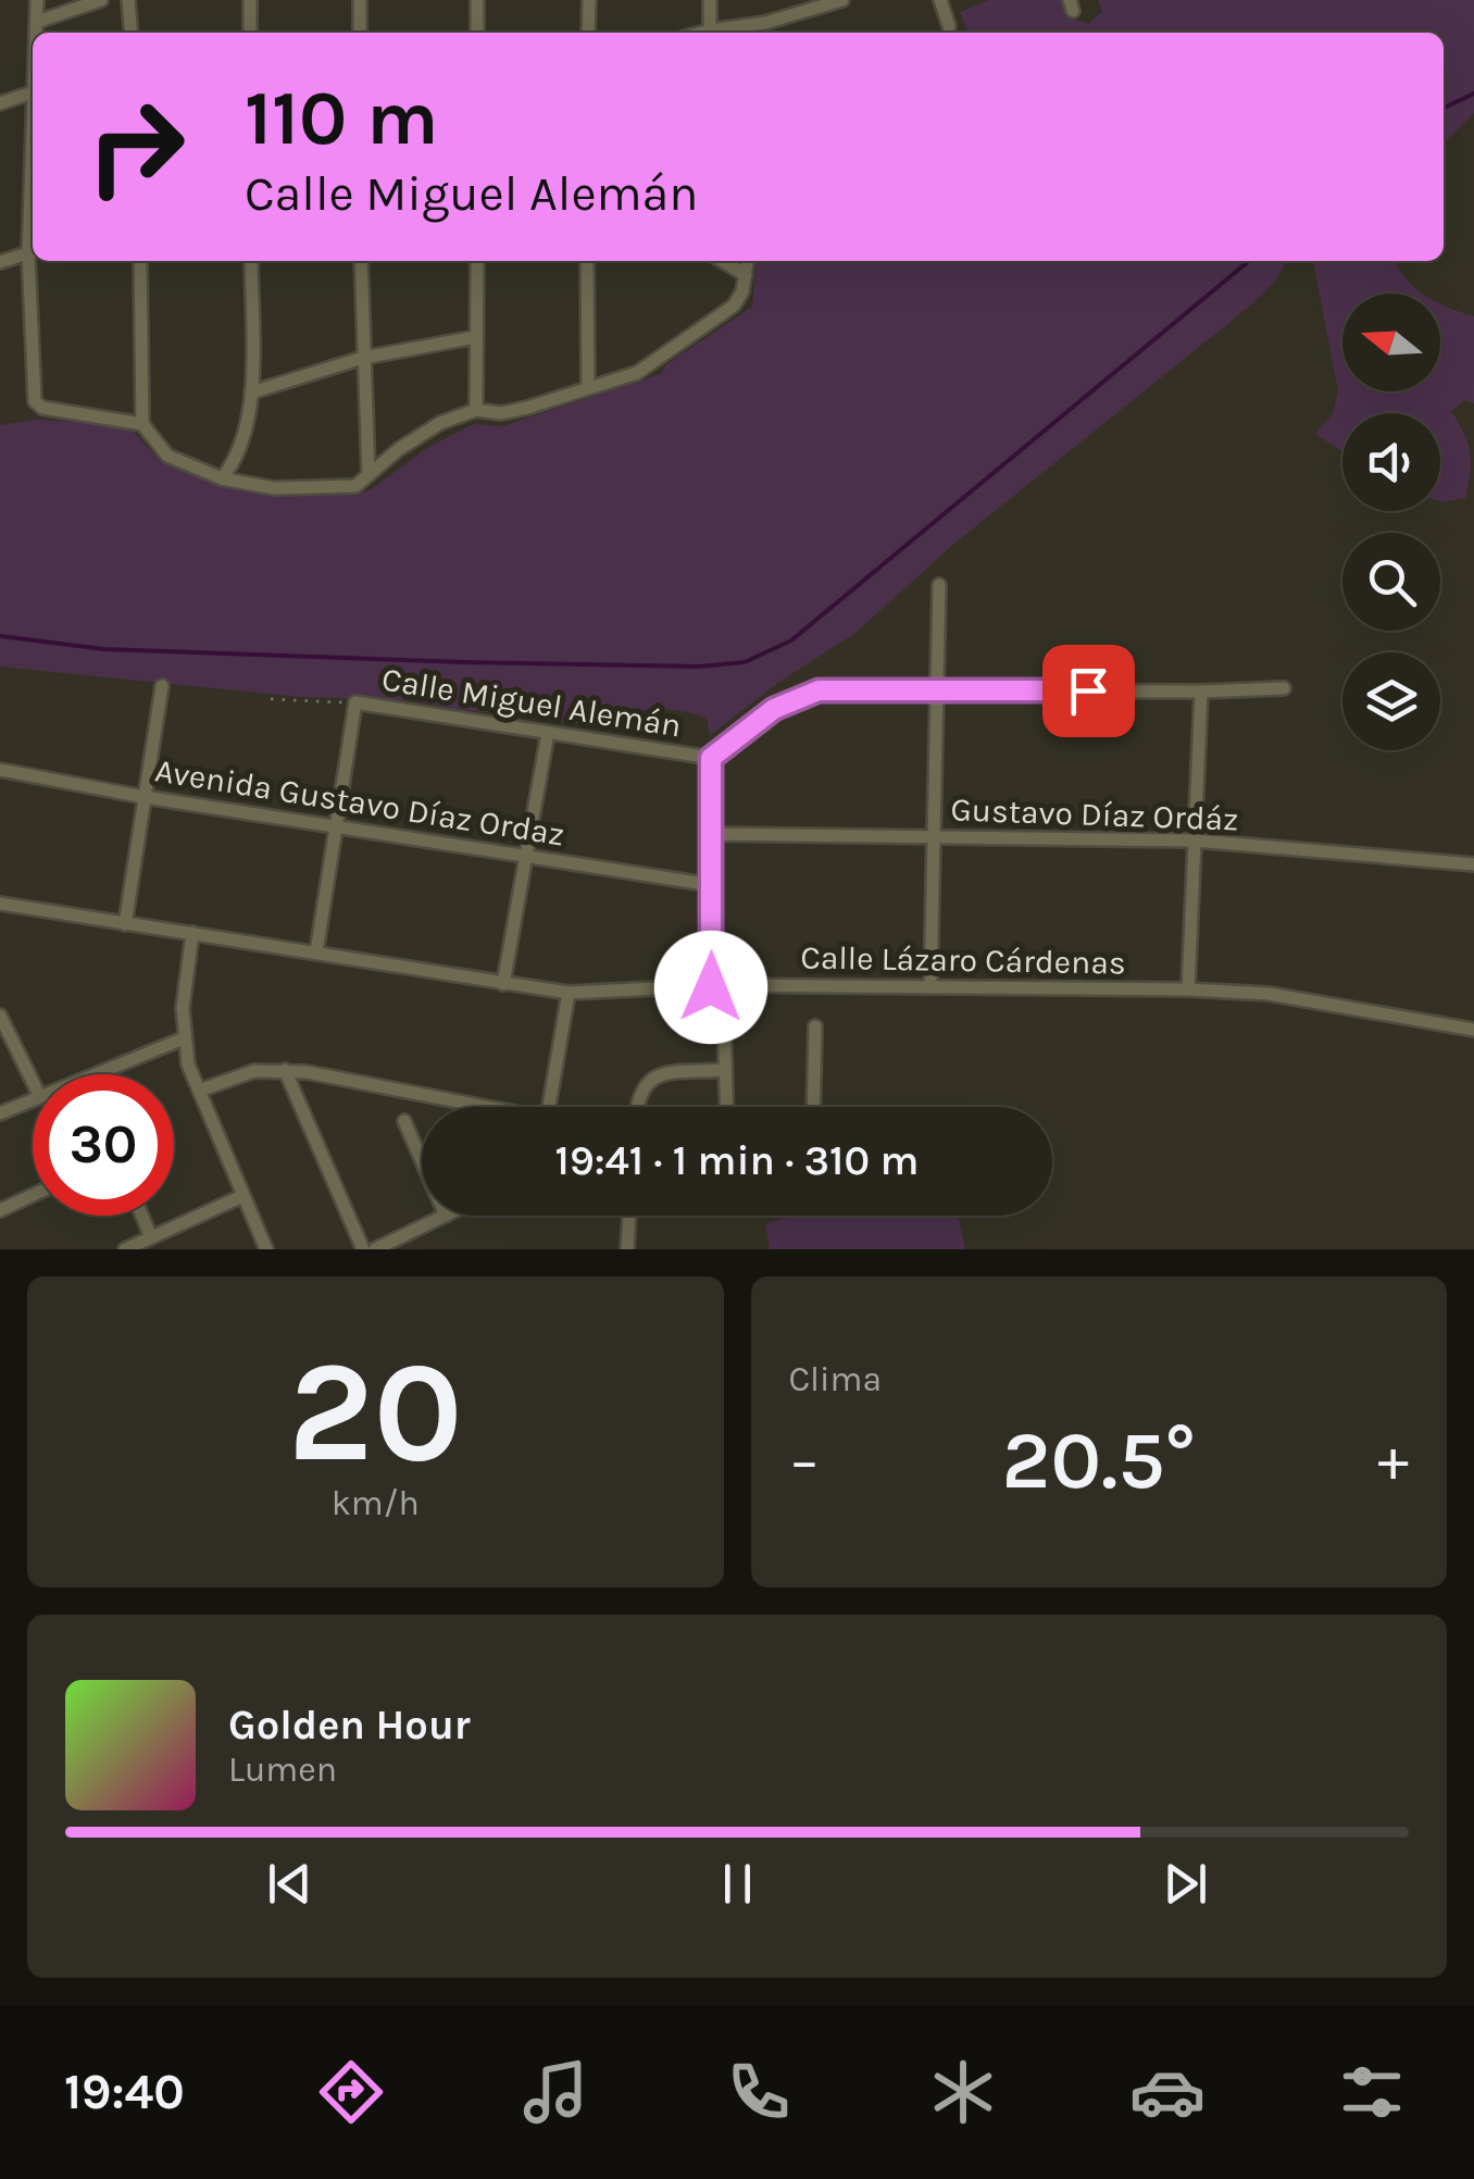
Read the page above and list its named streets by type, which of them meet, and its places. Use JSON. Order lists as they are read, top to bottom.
{
  "streets": {
    "street": [
      "Calle Miguel Alemán",
      "Avenida Gustavo Díaz Ordaz",
      "Gustavo Díaz Ordáz",
      "Calle Lázaro Cárdenas"
    ]
  },
  "north": "left",
  "page": {
    "turn": ["110 m", "Calle Miguel Alemán"],
    "limit": "30",
    "trip": "19:41 · 1 min · 310 m",
    "tile": [
      ["20", "km/h"],
      "Clima"
    ],
    "heat": ["−", "20.5°", "+"],
    "song": ["Golden Hour", "Lumen"],
    "tabs": "19:40"
  }
}
